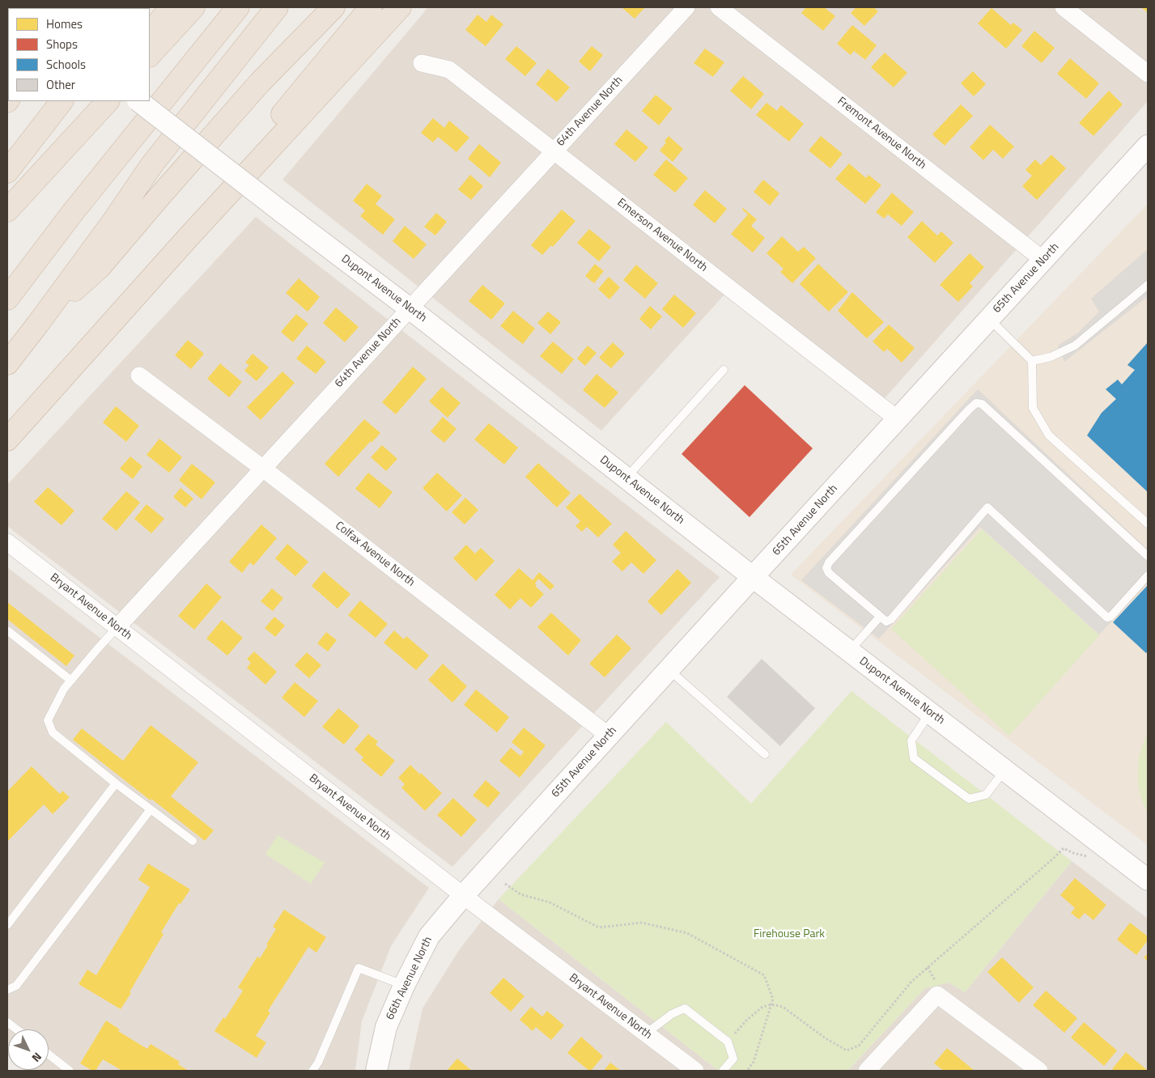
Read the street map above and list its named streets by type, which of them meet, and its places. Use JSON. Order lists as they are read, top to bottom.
{
  "streets": {
    "street": [
      "64th Avenue North",
      "Fremont Avenue North",
      "Emerson Avenue North",
      "65th Avenue North",
      "Dupont Avenue North",
      "Colfax Avenue North",
      "Bryant Avenue North",
      "66th Avenue North"
    ]
  },
  "crossings": [
    ["64th Avenue North", "Emerson Avenue North"],
    ["64th Avenue North", "Dupont Avenue North"],
    ["64th Avenue North", "Colfax Avenue North"],
    ["64th Avenue North", "Bryant Avenue North"],
    ["Fremont Avenue North", "65th Avenue North"],
    ["Emerson Avenue North", "65th Avenue North"],
    ["65th Avenue North", "Dupont Avenue North"],
    ["65th Avenue North", "Colfax Avenue North"],
    ["65th Avenue North", "Bryant Avenue North"],
    ["65th Avenue North", "66th Avenue North"],
    ["Bryant Avenue North", "66th Avenue North"]
  ],
  "parks": ["Firehouse Park"],
  "legend": [
    "Homes",
    "Shops",
    "Schools",
    "Other"
  ],
  "north": "bottom right"
}
